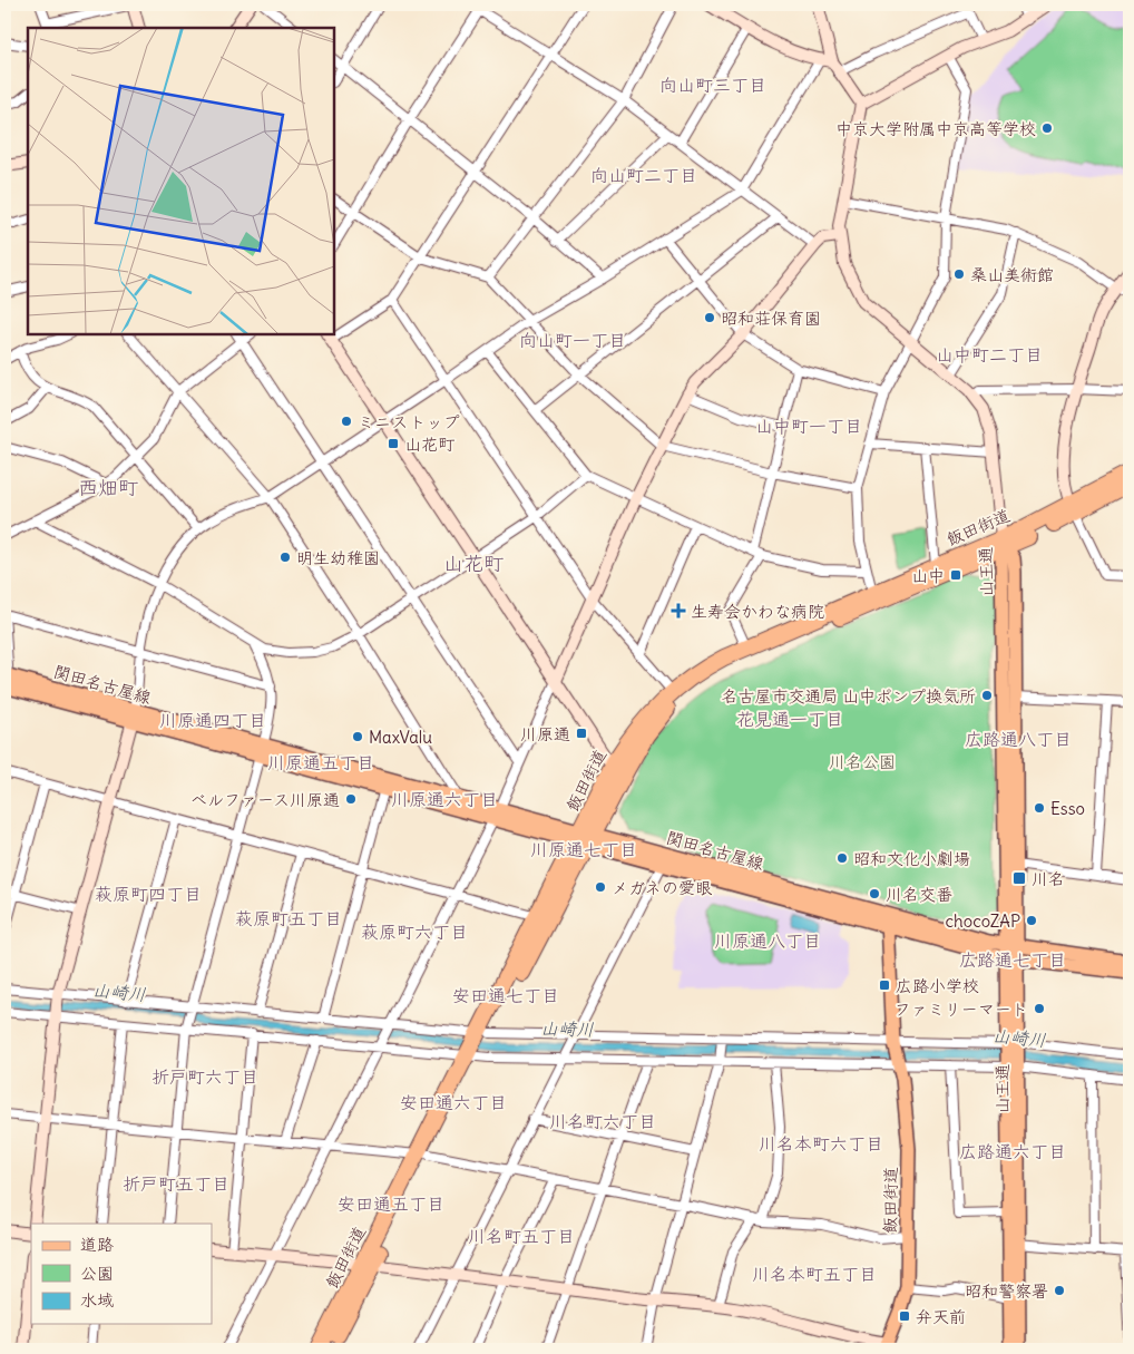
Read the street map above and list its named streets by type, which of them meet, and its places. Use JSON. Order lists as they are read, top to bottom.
{
  "streets": {
    "highway": ["飯田街道"],
    "main road": ["山王通", "関田名古屋線"]
  },
  "crossings": [
    ["飯田街道", "山王通"],
    ["飯田街道", "関田名古屋線"],
    ["山王通", "関田名古屋線"]
  ],
  "districts": [
    "向山町三丁目",
    "向山町二丁目",
    "向山町一丁目",
    "山中町二丁目",
    "山中町一丁目",
    "西畑町",
    "山花町",
    "花見通一丁目",
    "川原通四丁目",
    "広路通八丁目",
    "川原通五丁目",
    "川原通六丁目",
    "川原通七丁目",
    "萩原町四丁目",
    "萩原町五丁目",
    "萩原町六丁目",
    "川原通八丁目",
    "広路通七丁目",
    "安田通七丁目",
    "折戸町六丁目",
    "安田通六丁目",
    "川名町六丁目",
    "川名本町六丁目",
    "広路通六丁目",
    "折戸町五丁目",
    "安田通五丁目",
    "川名町五丁目",
    "川名本町五丁目"
  ],
  "water": ["山崎川"],
  "parks": ["川名公園"],
  "places": {
    "other": [
      "中京大学附属中京高等学校",
      "桑山美術館",
      "昭和荘保育園",
      "ミニストップ",
      "明生幼稚園",
      "名古屋市交通局 山中ポンプ換気所",
      "MaxValu",
      "ベルファース川原通",
      "Esso",
      "昭和文化小劇場",
      "メガネの愛眼",
      "川名交番",
      "chocoZAP",
      "ファミリーマート",
      "昭和警察署"
    ],
    "transit": [
      "山花町",
      "山中",
      "川原通",
      "川名",
      "広路小学校",
      "弁天前"
    ],
    "health": ["生寿会かわな病院"]
  },
  "legend": ["道路", "公園", "水域"]
}
